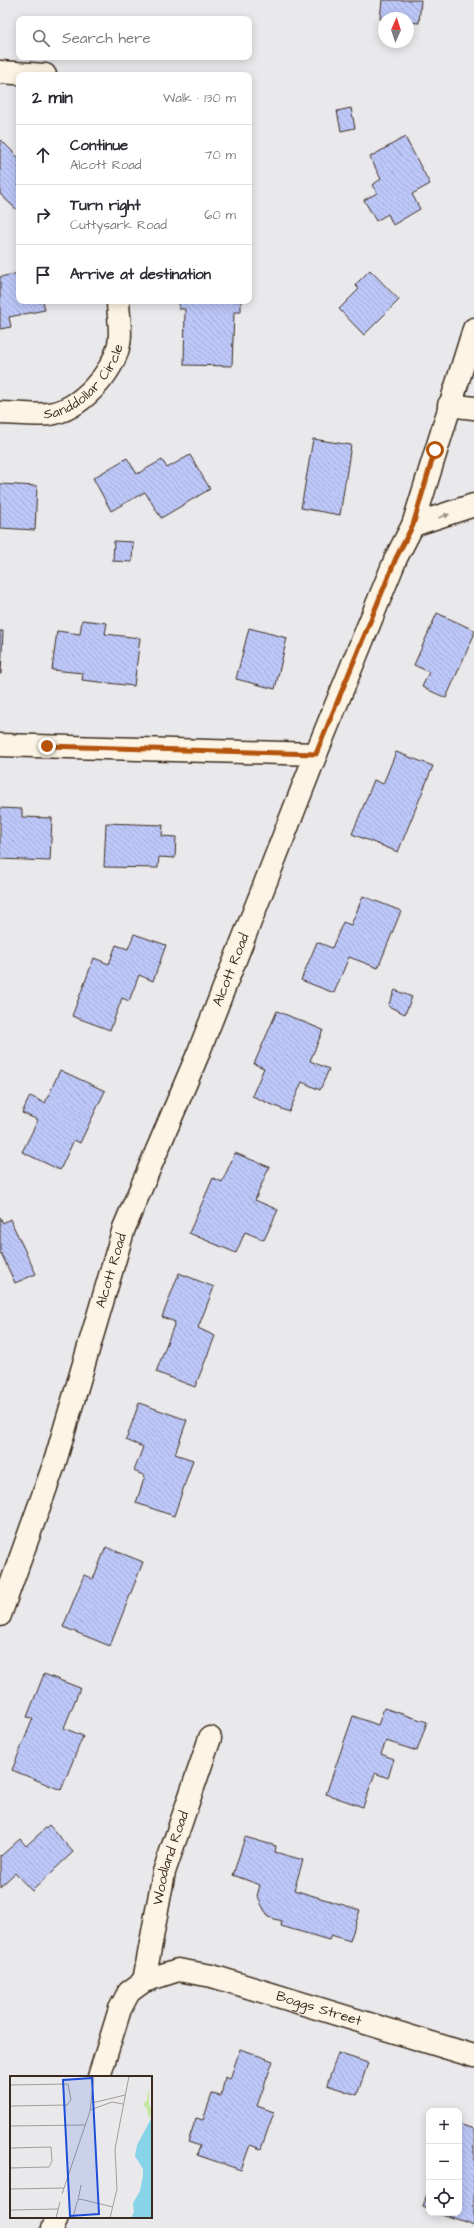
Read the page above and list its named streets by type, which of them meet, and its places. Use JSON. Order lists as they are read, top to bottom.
{
  "streets": {
    "street": [
      "Sanddollar Circle",
      "Alcott Road",
      "Woodland Road",
      "Boggs Street"
    ]
  },
  "crossings": [
    ["Woodland Road", "Boggs Street"]
  ],
  "north": "top",
  "page": {
    "search": "Search here",
    "heading": ["2 min", "Walk · 130 m"],
    "list": [
      ["Continue", "Alcott Road", "70 m"],
      ["Turn right", "Cuttysark Road", "60 m"],
      "Arrive at destination"
    ],
    "map_buttons": ["+", "−"]
  }
}
